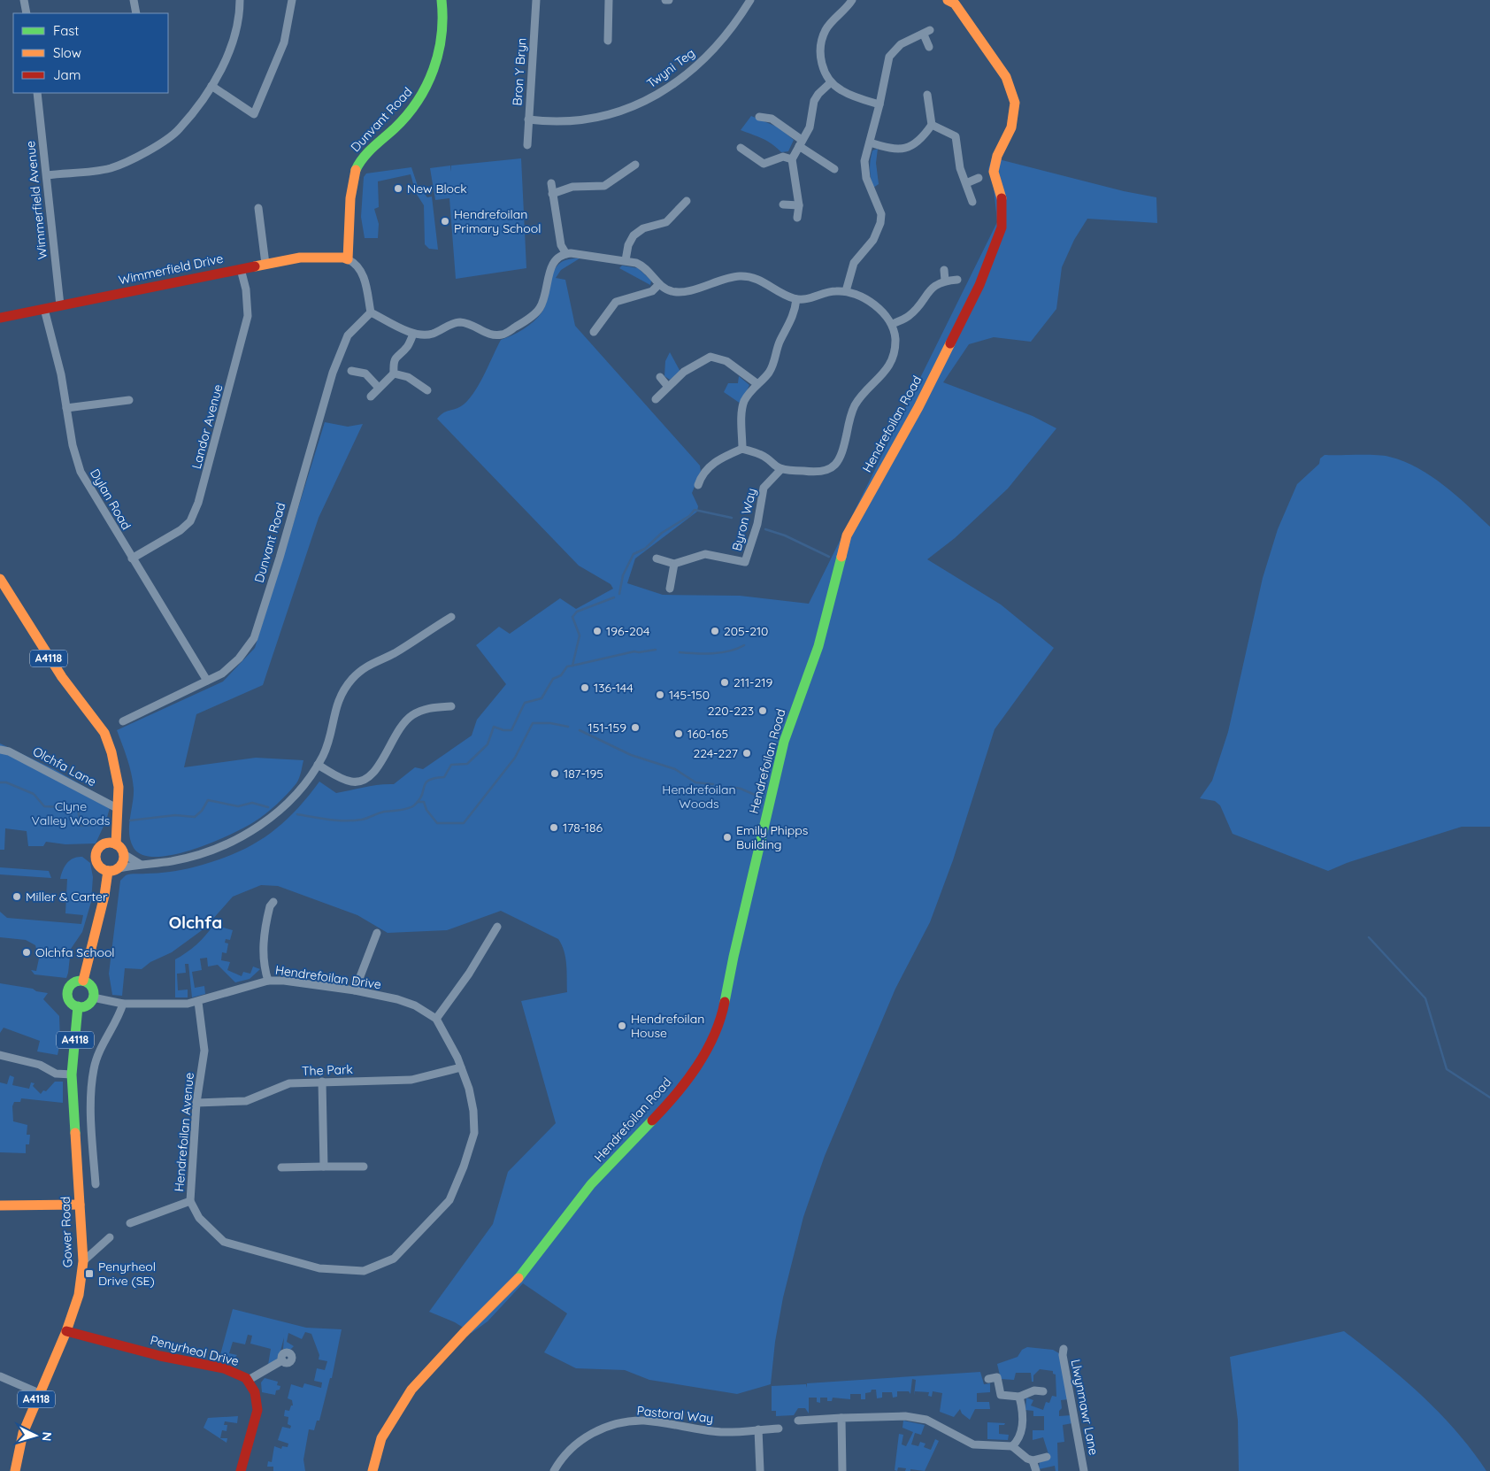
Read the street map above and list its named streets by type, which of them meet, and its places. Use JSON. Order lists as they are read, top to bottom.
{
  "streets": {
    "street": [
      "Twyni Teg",
      "Bron Y Bryn",
      "Dunvant Road",
      "Wimmerfield Avenue",
      "Wimmerfield Drive",
      "Hendrefoilan Road",
      "Landor Avenue",
      "Dylan Road",
      "Byron Way",
      "A4118",
      "Olchfa Lane",
      "Hendrefoilan Drive",
      "The Park",
      "Hendrefoilan Avenue",
      "Gower Road",
      "Penyrheol Drive",
      "Llwynmawr Lane",
      "Pastoral Way"
    ]
  },
  "crossings": [
    ["Twyni Teg", "Bron Y Bryn"],
    ["Dunvant Road", "Wimmerfield Drive"],
    ["Dunvant Road", "Dylan Road"],
    ["Wimmerfield Avenue", "Wimmerfield Drive"],
    ["Wimmerfield Drive", "Landor Avenue"],
    ["Wimmerfield Drive", "Dylan Road"],
    ["Landor Avenue", "Dylan Road"],
    ["A4118", "Olchfa Lane"],
    ["Hendrefoilan Drive", "Hendrefoilan Avenue"],
    ["Hendrefoilan Drive", "Gower Road"],
    ["The Park", "Hendrefoilan Avenue"],
    ["Gower Road", "Penyrheol Drive"]
  ],
  "districts": ["Olchfa"],
  "parks": ["Hendrefoilan Woods", "Clyne Valley Woods"],
  "places": {
    "other": [
      "New Block",
      "Hendrefoilan Primary School",
      "196-204",
      "205-210",
      "211-219",
      "136-144",
      "145-150",
      "220-223",
      "151-159",
      "160-165",
      "224-227",
      "187-195",
      "178-186",
      "Emily Phipps Building",
      "Miller & Carter",
      "Olchfa School",
      "Hendrefoilan House"
    ],
    "transit": ["Penyrheol Drive (SE)"]
  },
  "legend": ["Fast", "Slow", "Jam"],
  "north": "right"
}
